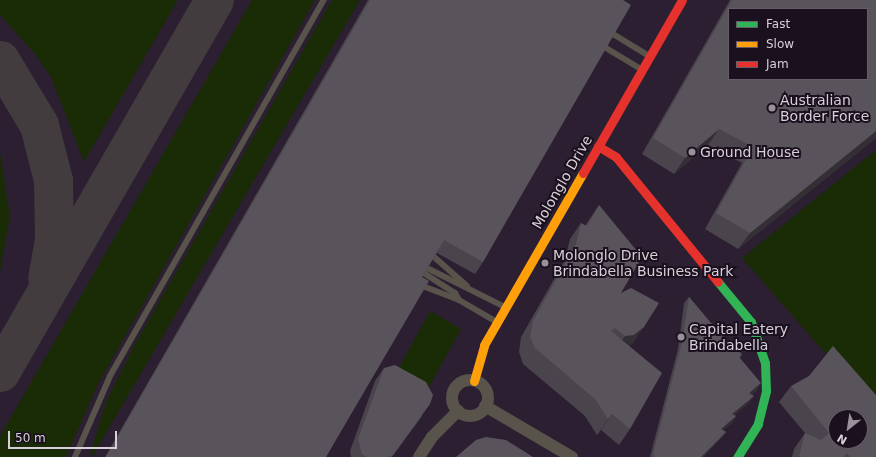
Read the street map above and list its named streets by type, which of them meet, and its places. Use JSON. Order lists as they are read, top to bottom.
{
  "streets": {
    "street": ["Molonglo Drive"]
  },
  "places": [
    "Australian Border Force",
    "Ground House",
    "Molonglo Drive Brindabella Business Park",
    "Capital Eatery Brindabella"
  ],
  "legend": ["Fast", "Slow", "Jam"],
  "scale_bar": "50 m",
  "north": "bottom left"
}
